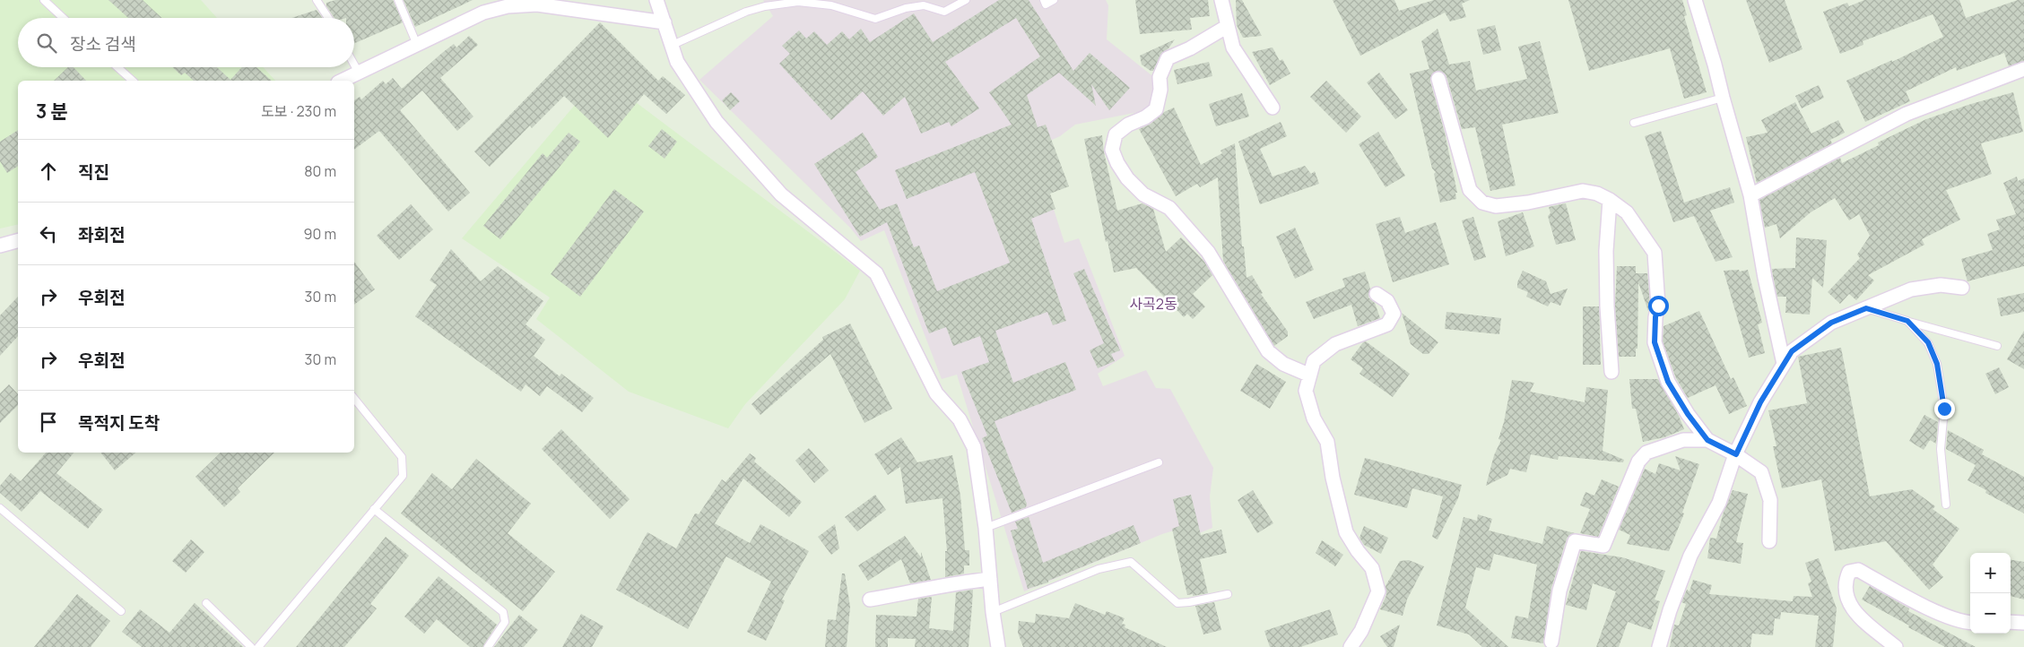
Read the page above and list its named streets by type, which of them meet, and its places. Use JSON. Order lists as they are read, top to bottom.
{
  "districts": ["사곡2동"],
  "page": {
    "search": "장소 검색",
    "heading": ["3 분", "도보 · 230 m"],
    "list": [
      ["직진", "80 m"],
      ["좌회전", "90 m"],
      ["우회전", "30 m"],
      ["우회전", "30 m"],
      "목적지 도착"
    ],
    "map_buttons": ["+", "−"]
  }
}
